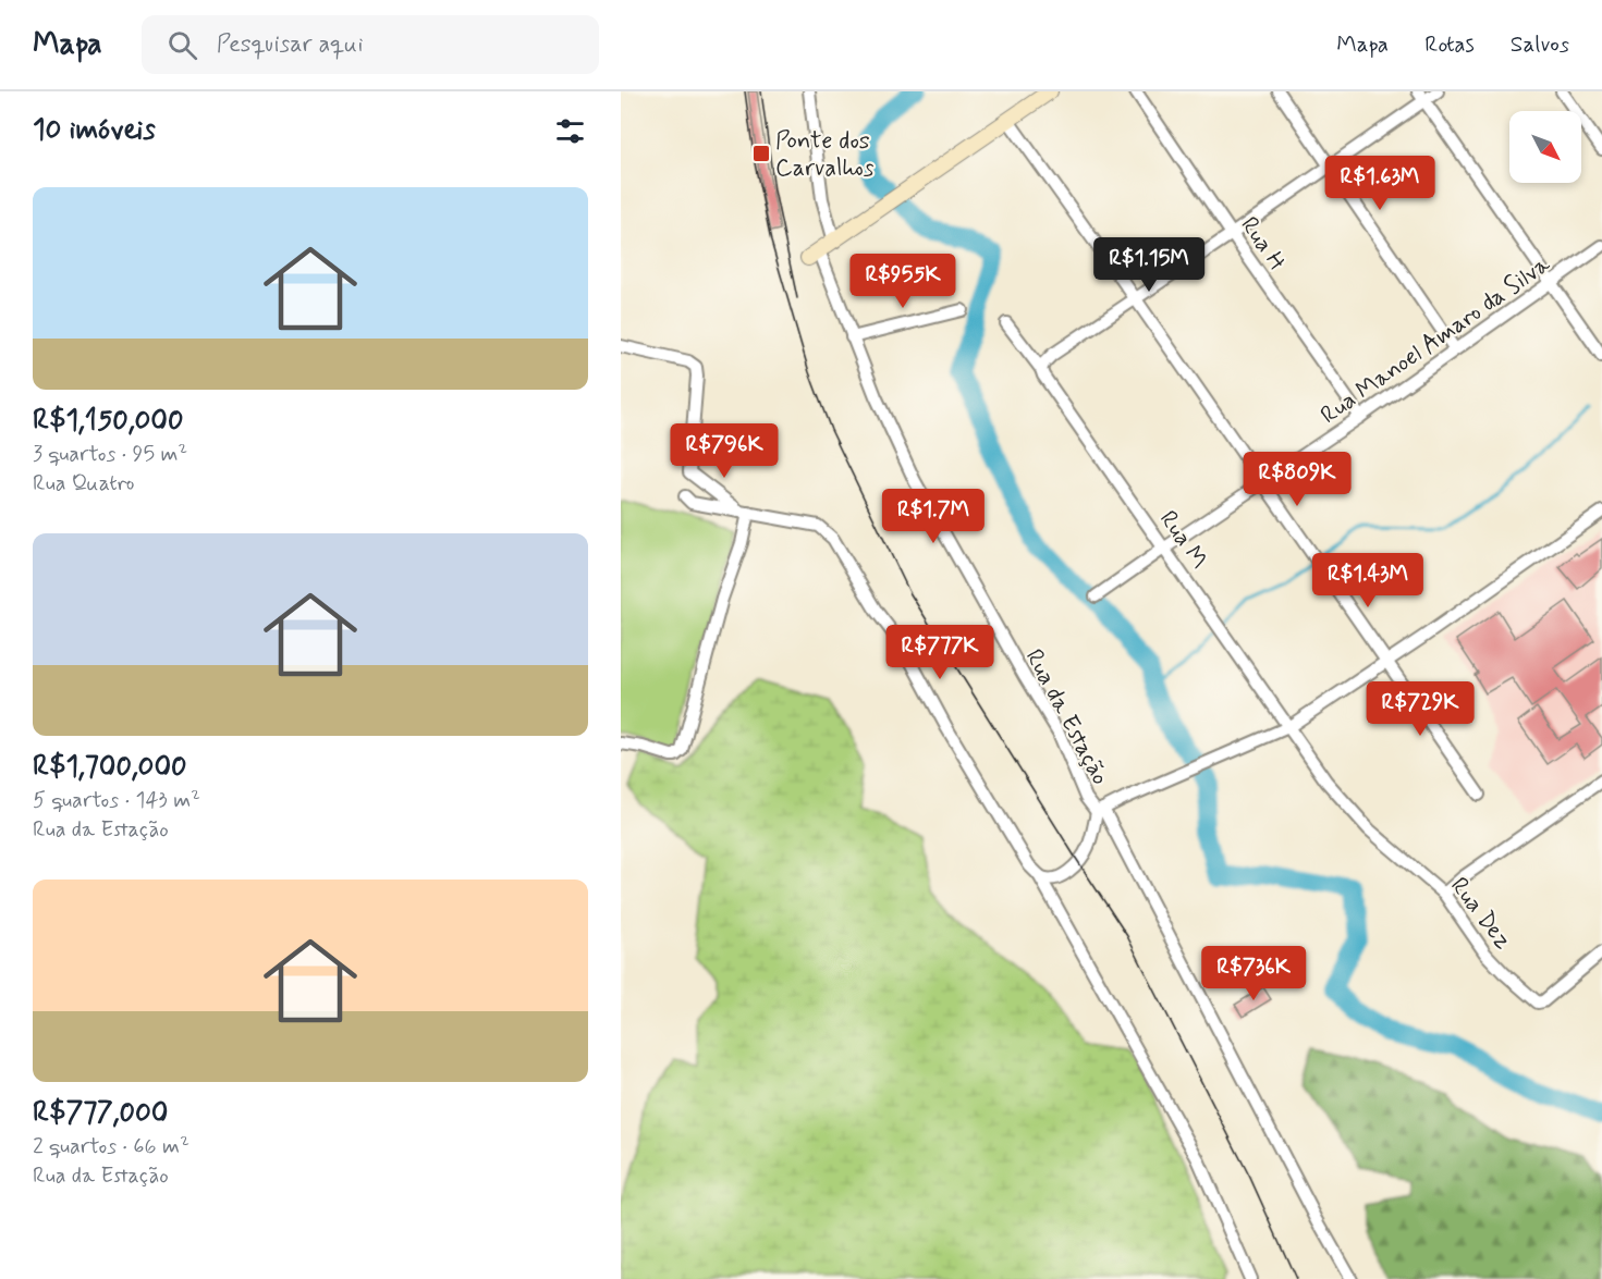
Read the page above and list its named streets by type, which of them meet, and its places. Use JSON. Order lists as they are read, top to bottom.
{
  "streets": {
    "street": [
      "Rua H",
      "Rua Manoel Amaro da Silva",
      "Rua M",
      "Rua da Estação",
      "Rua Dez"
    ]
  },
  "crossings": [
    ["Rua H", "Rua Manoel Amaro da Silva"],
    ["Rua Manoel Amaro da Silva", "Rua M"],
    ["Rua M", "Rua Dez"]
  ],
  "places": {
    "transit": ["Ponte dos Carvalhos"]
  },
  "north": "bottom right",
  "page": {
    "header": "Mapa",
    "search": "Pesquisar aqui",
    "nav": ["Mapa", "Rotas", "Salvos"],
    "heading": "10 imóveis",
    "price": [
      "R$1.63M",
      "R$1.15M",
      "R$955K",
      "R$796K",
      "R$809K",
      "R$1.7M",
      "R$1.43M",
      "R$777K",
      "R$729K",
      "R$736K"
    ],
    "list": [
      {
        "name": "R$1,150,000",
        "note": "3 quartos · 95 m² · Rua Quatro"
      },
      {
        "name": "R$1,700,000",
        "note": "5 quartos · 143 m² · Rua da Estação"
      },
      {
        "name": "R$777,000",
        "note": "2 quartos · 66 m² · Rua da Estação"
      }
    ]
  }
}
